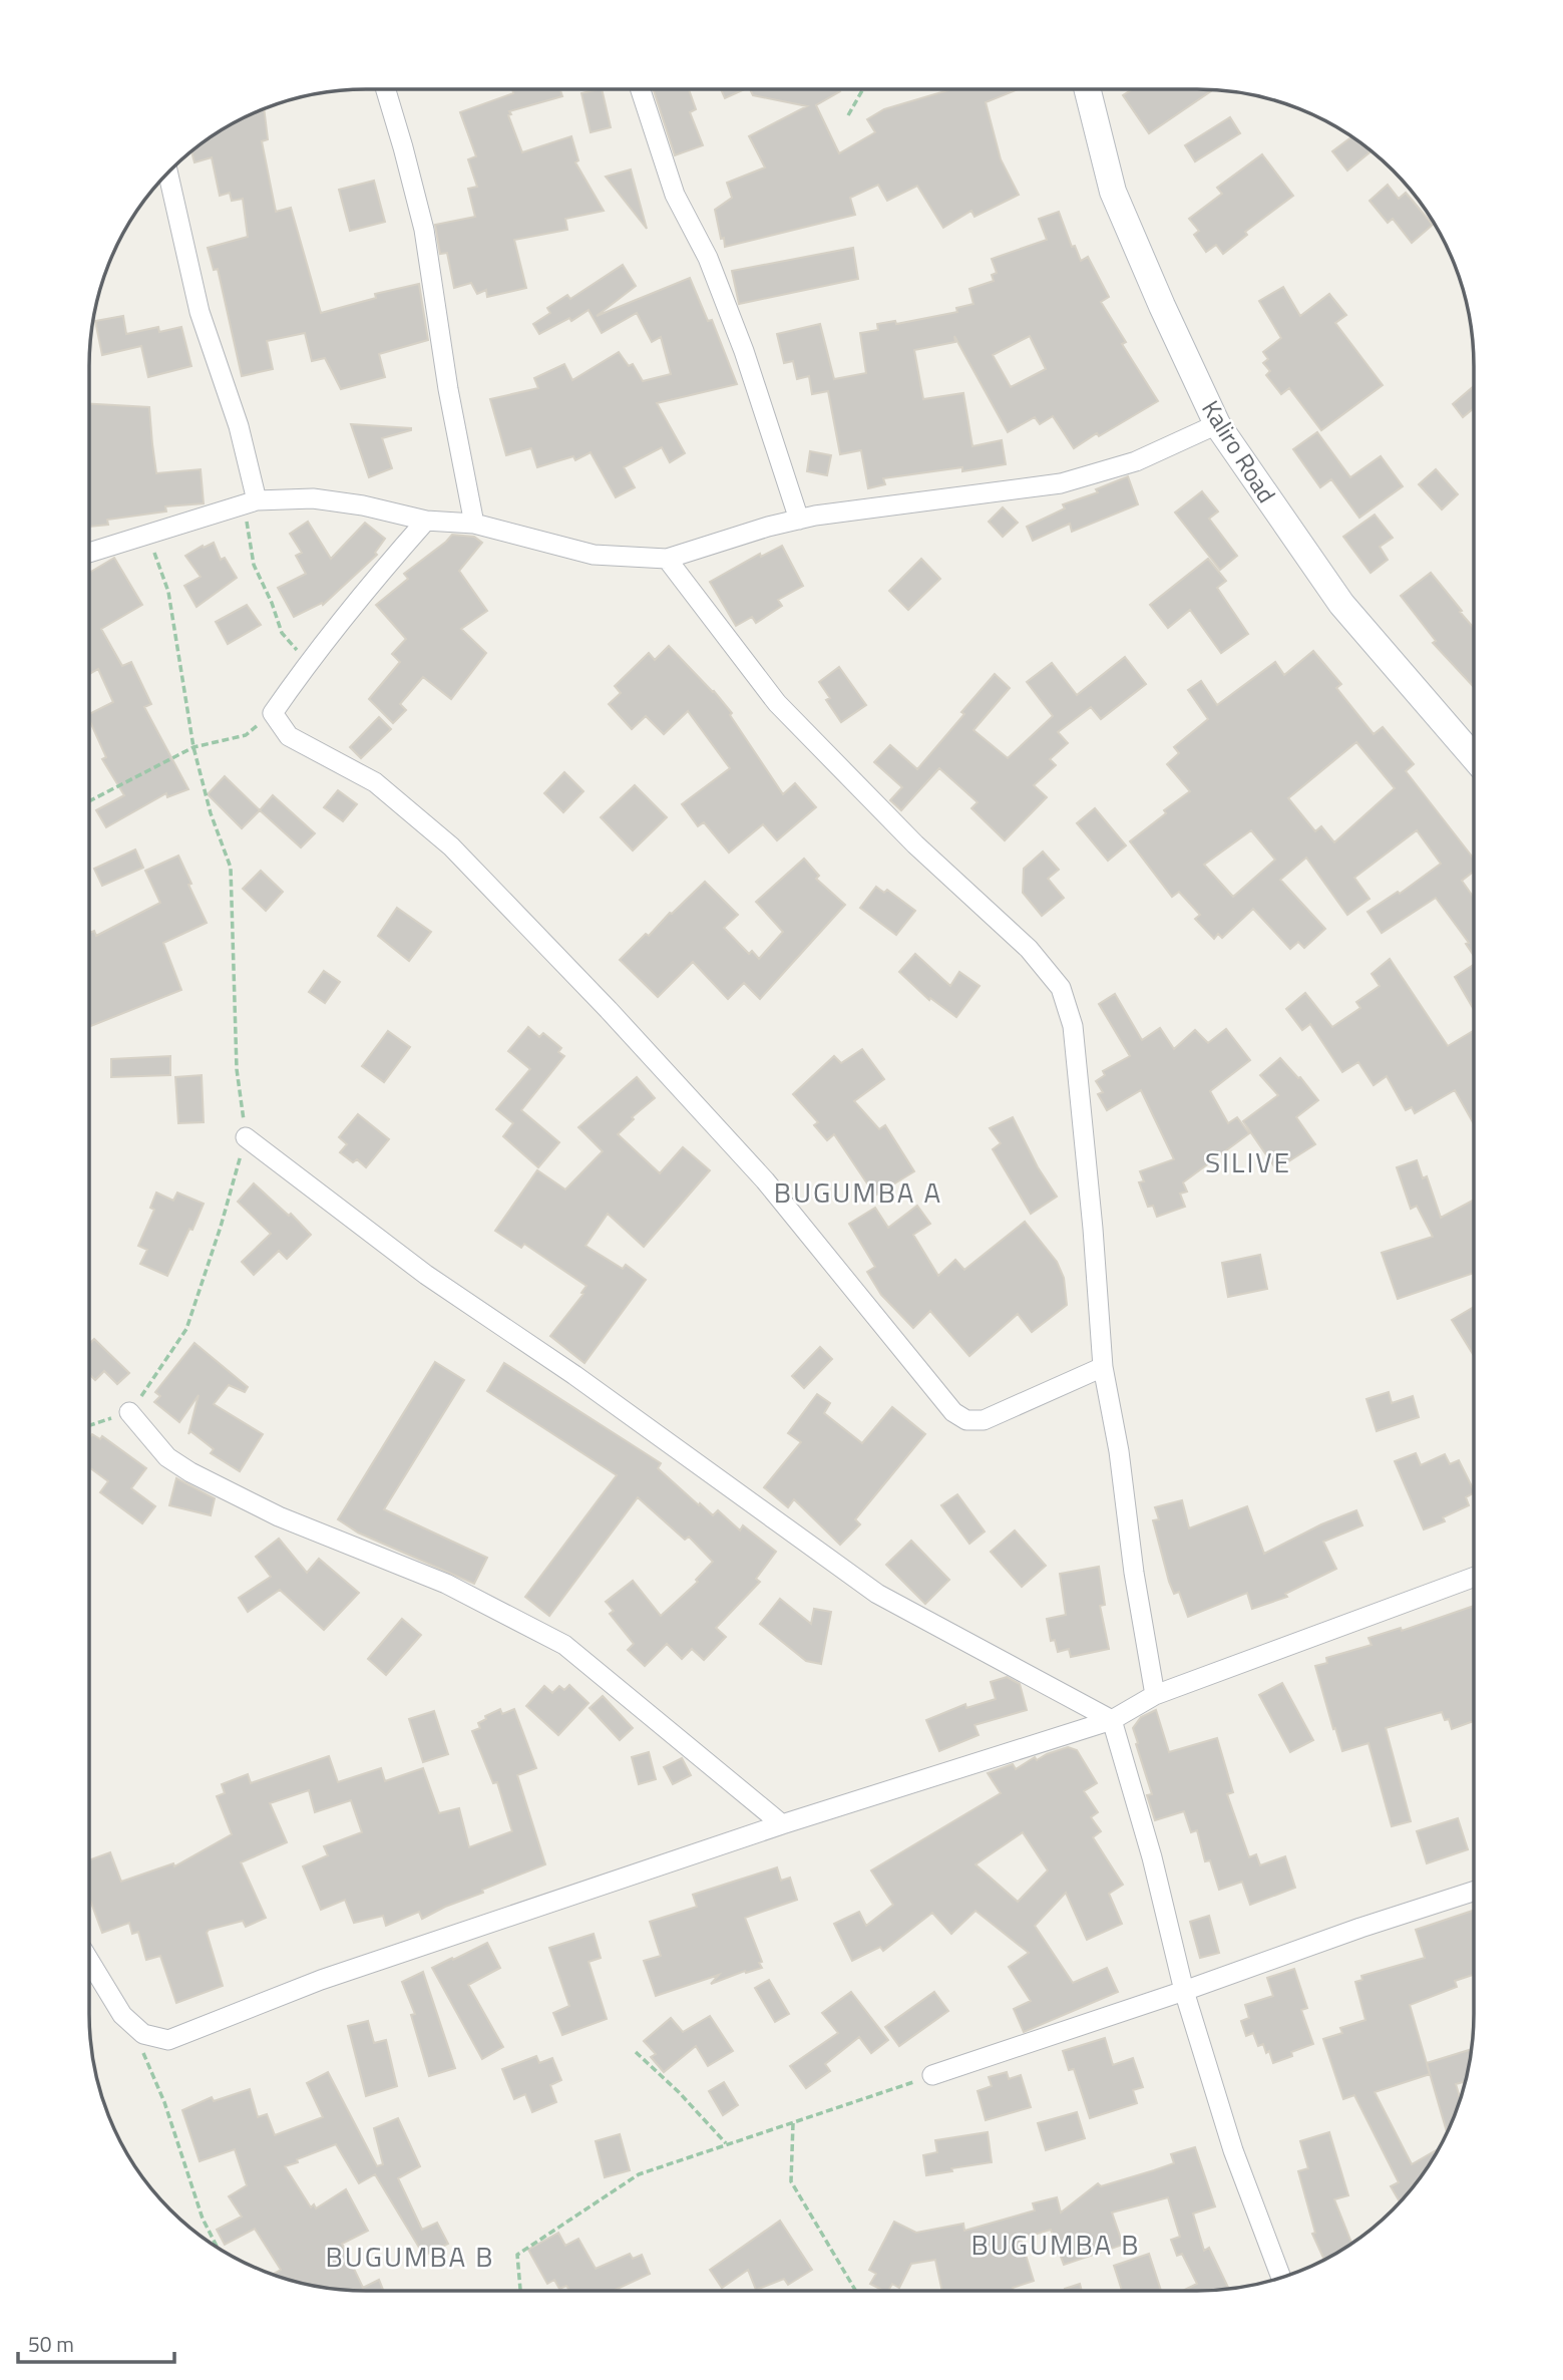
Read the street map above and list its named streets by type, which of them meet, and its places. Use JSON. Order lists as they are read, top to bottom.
{
  "streets": {
    "main road": ["Kaliro Road"]
  },
  "districts": [
    "SILIVE",
    "BUGUMBA A",
    "BUGUMBA B",
    "BUGUMBA B"
  ],
  "scale_bar": "50 m"
}
